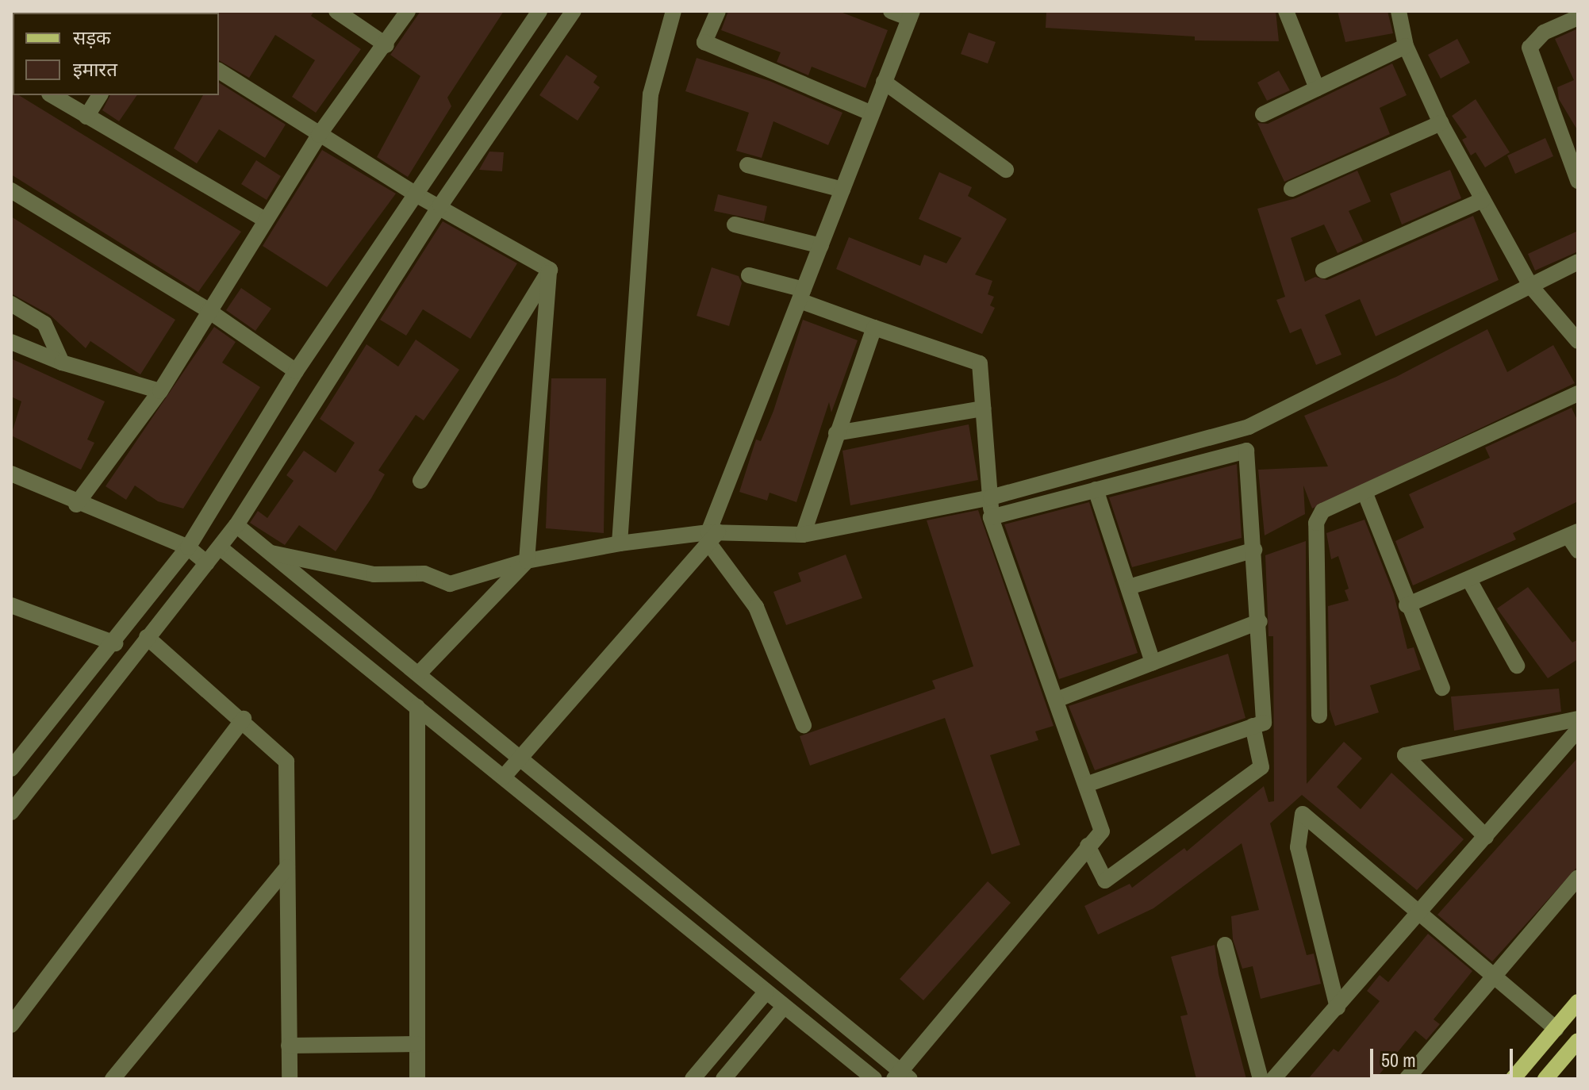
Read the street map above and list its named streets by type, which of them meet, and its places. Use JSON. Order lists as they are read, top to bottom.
{
  "legend": ["सड़क", "इमारत"],
  "scale_bar": "50 m"
}
